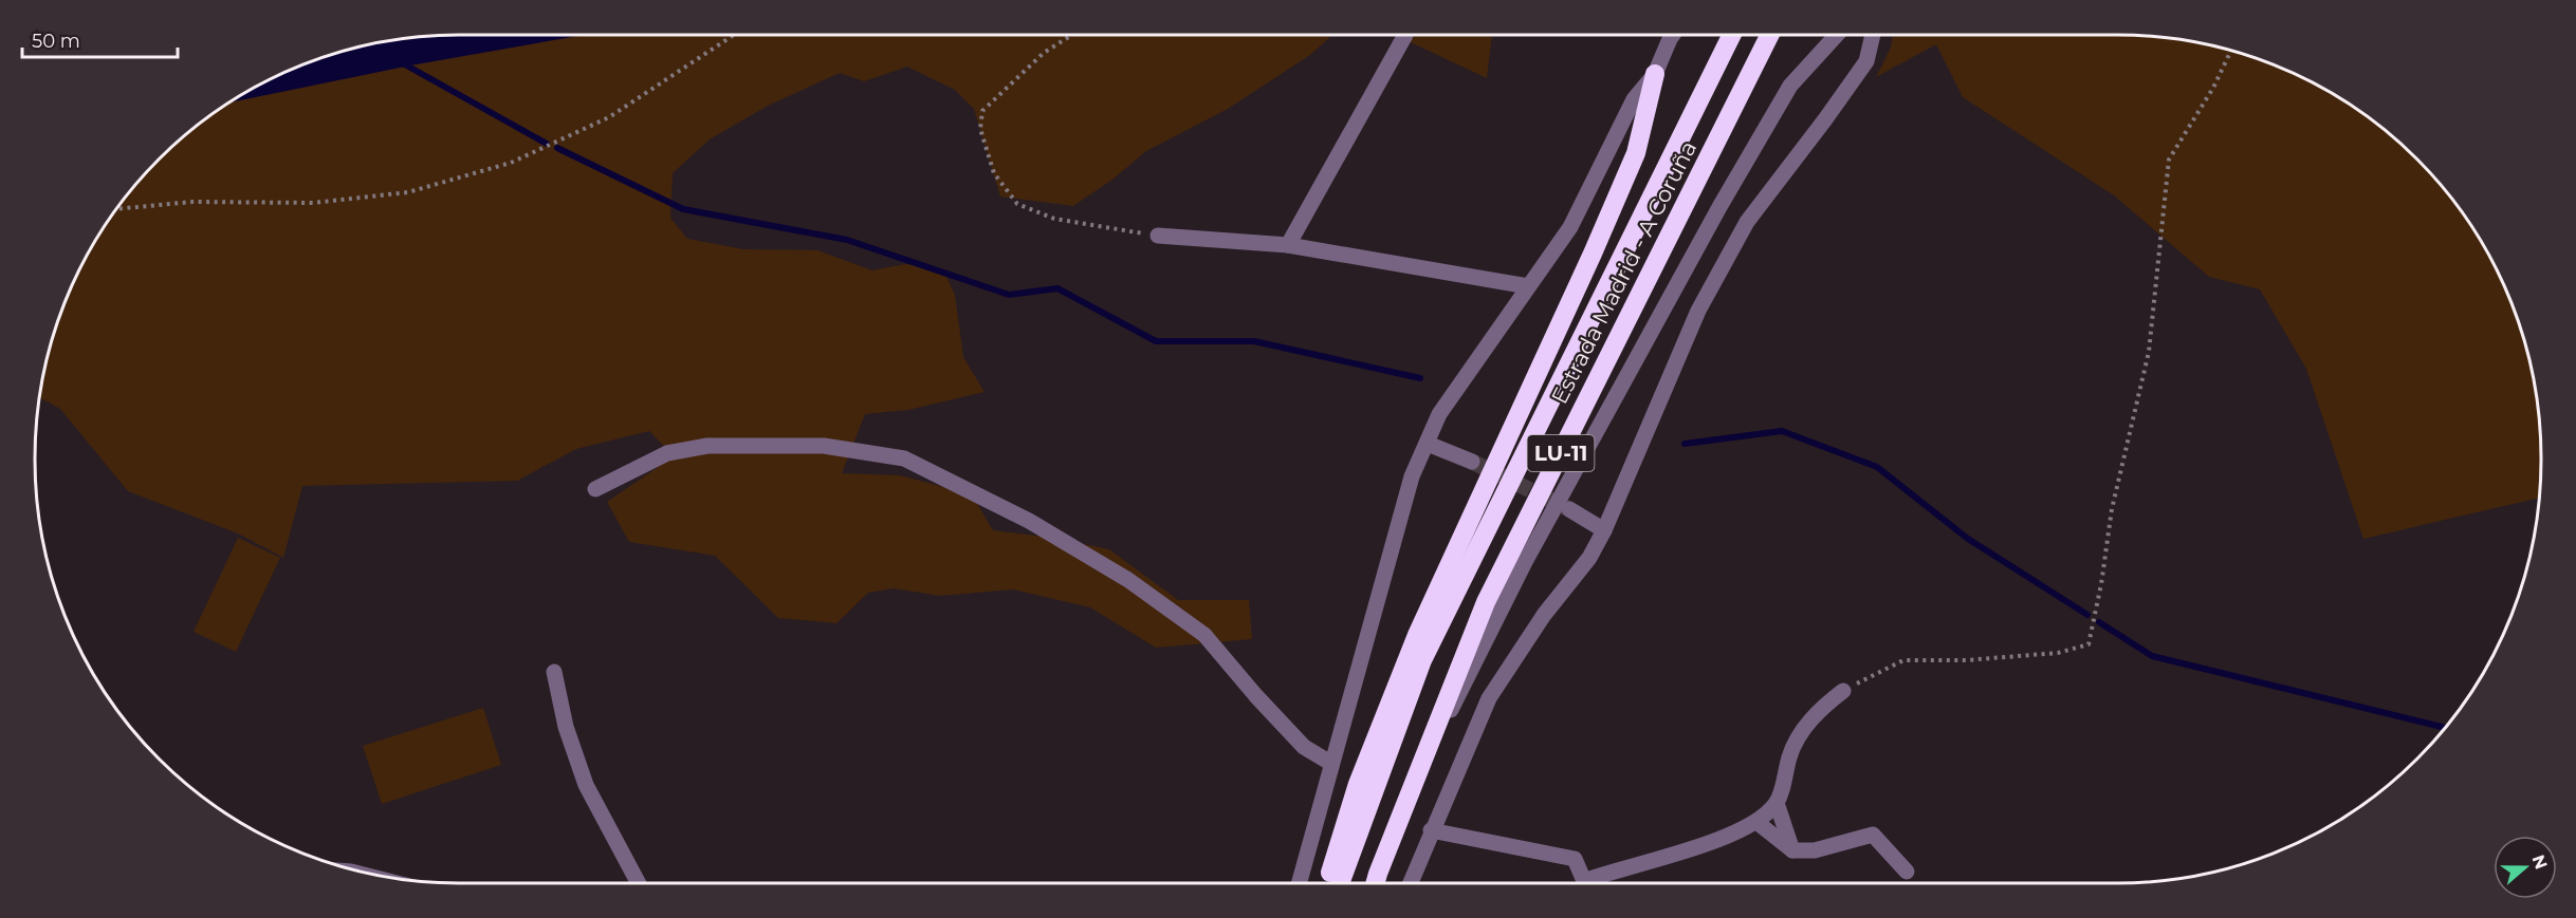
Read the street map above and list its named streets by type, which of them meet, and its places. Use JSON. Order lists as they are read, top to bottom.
{
  "streets": {
    "highway": ["Estrada Madrid - A Coruña", "LU-11"]
  },
  "scale_bar": "50 m",
  "north": "right"
}
